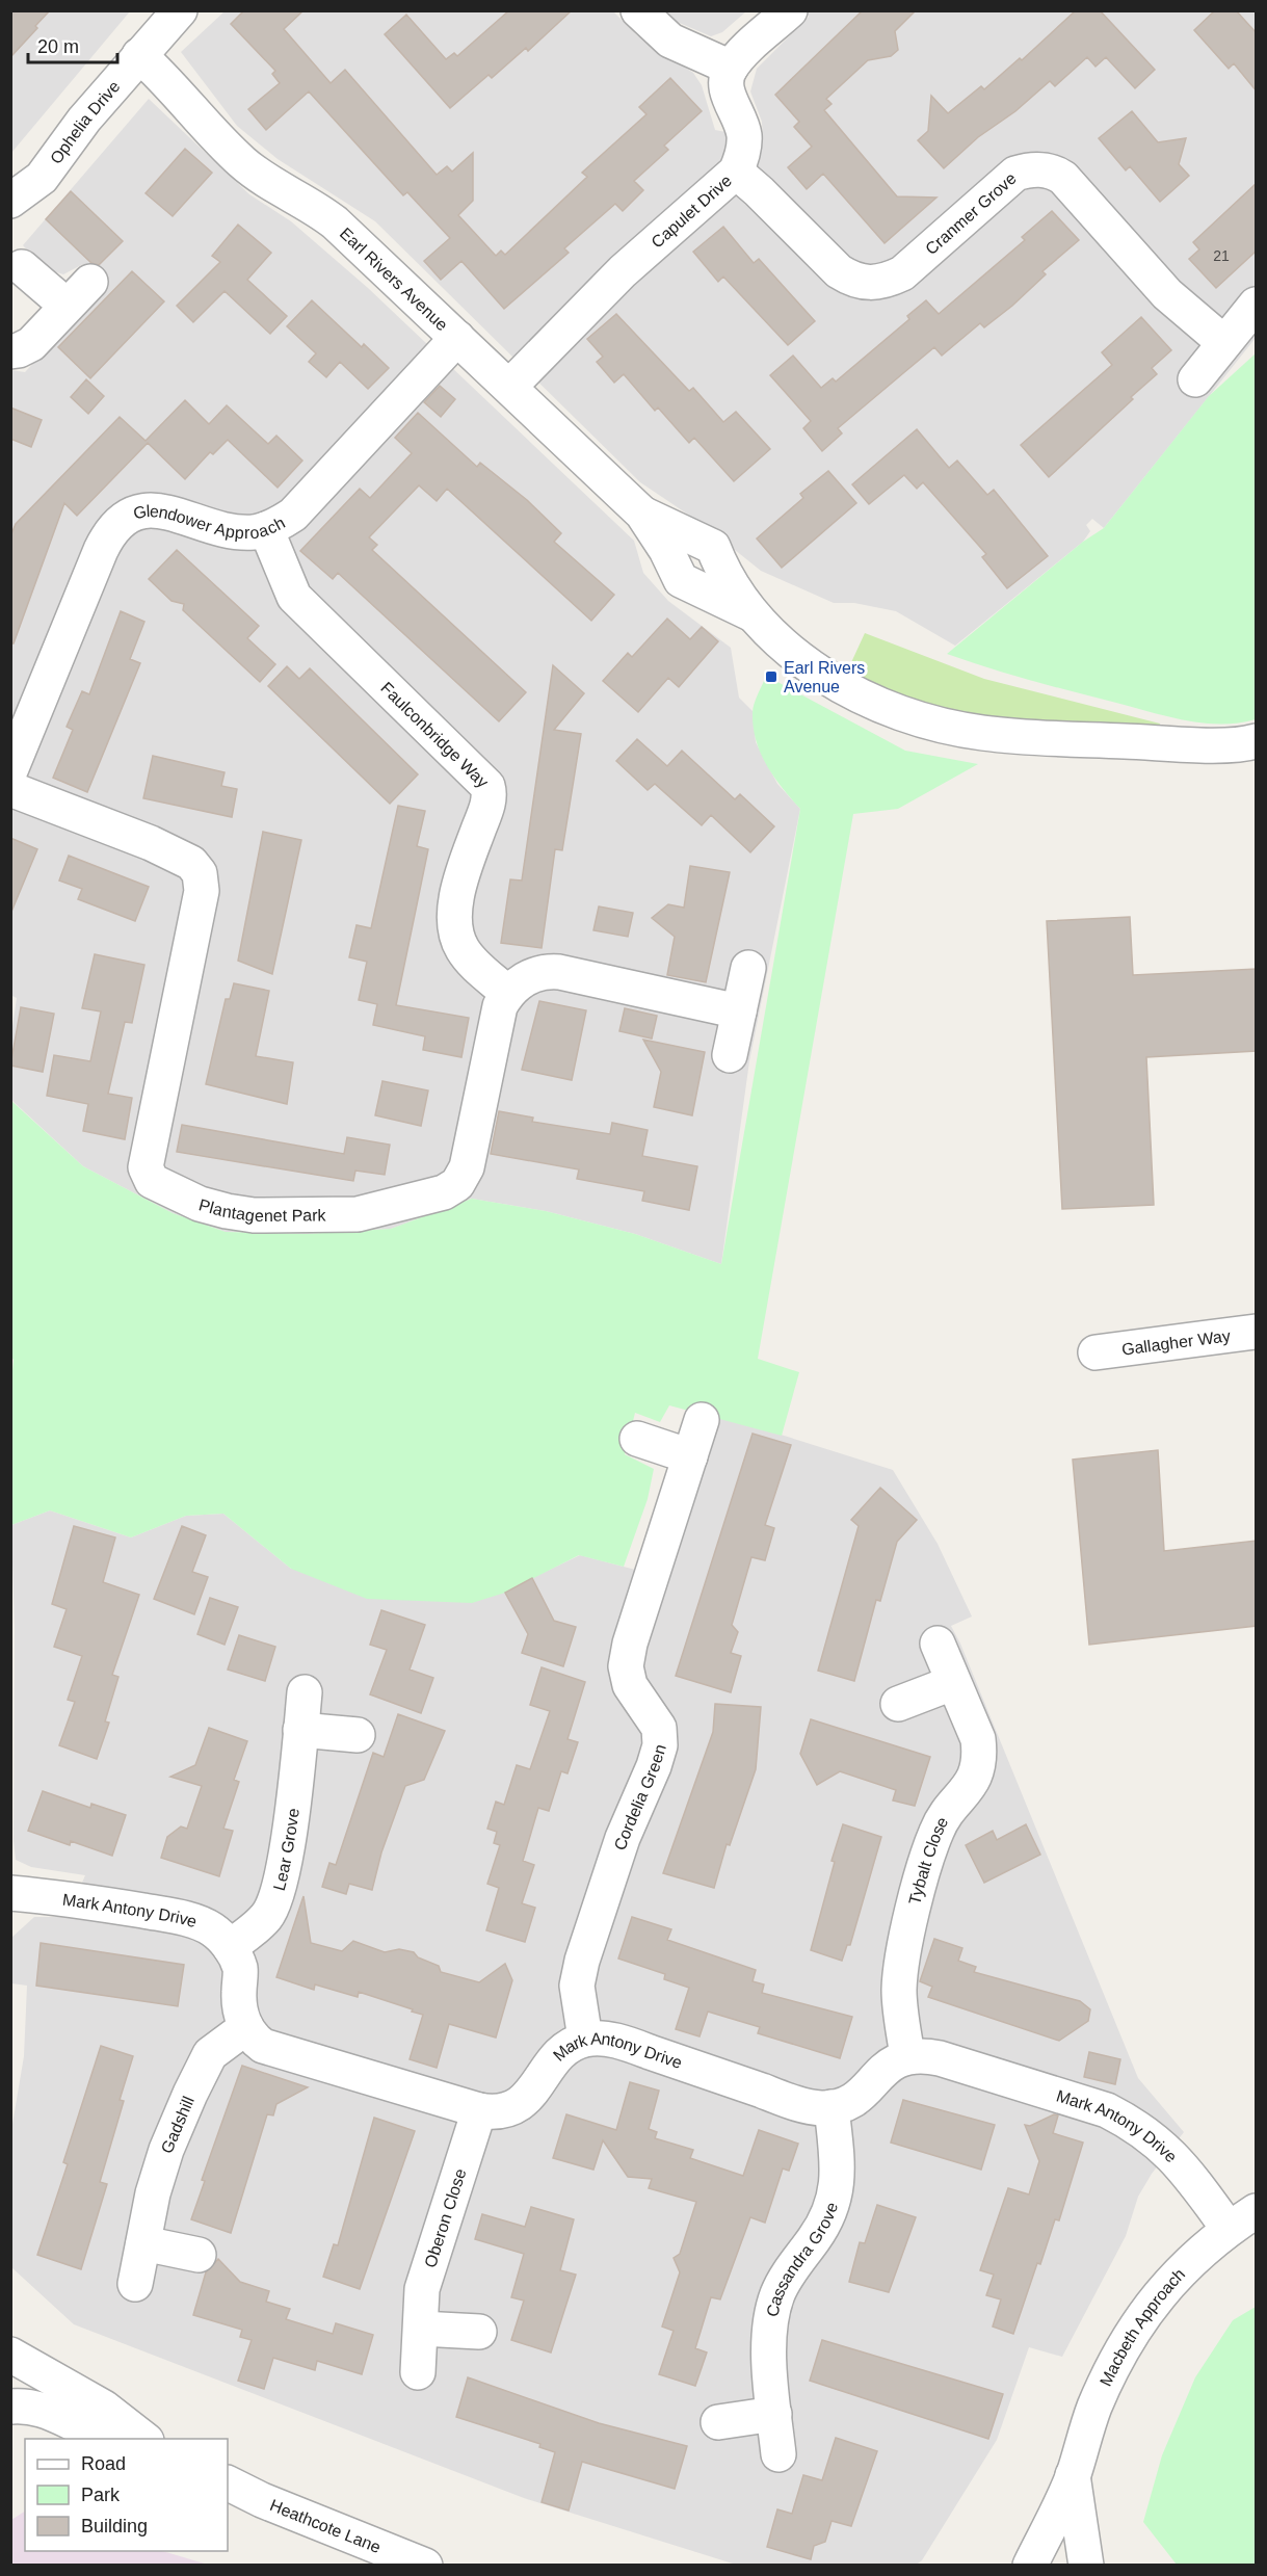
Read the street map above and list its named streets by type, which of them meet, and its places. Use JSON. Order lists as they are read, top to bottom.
{
  "streets": {
    "street": [
      "Ophelia Drive",
      "Capulet Drive",
      "Cranmer Grove",
      "Earl Rivers Avenue",
      "Glendower Approach",
      "Faulconbridge Way",
      "Plantagenet Park",
      "Gallagher Way",
      "Cordelia Green",
      "Lear Grove",
      "Tybalt Close",
      "Mark Antony Drive",
      "Gadshill",
      "Oberon Close",
      "Cassandra Grove",
      "Macbeth Approach",
      "Heathcote Lane"
    ]
  },
  "crossings": [
    ["Ophelia Drive", "Earl Rivers Avenue"],
    ["Capulet Drive", "Cranmer Grove"],
    ["Capulet Drive", "Earl Rivers Avenue"],
    ["Earl Rivers Avenue", "Glendower Approach"],
    ["Glendower Approach", "Faulconbridge Way"],
    ["Faulconbridge Way", "Plantagenet Park"],
    ["Cordelia Green", "Mark Antony Drive"],
    ["Lear Grove", "Mark Antony Drive"],
    ["Tybalt Close", "Mark Antony Drive"],
    ["Mark Antony Drive", "Gadshill"],
    ["Mark Antony Drive", "Oberon Close"],
    ["Mark Antony Drive", "Cassandra Grove"],
    ["Mark Antony Drive", "Macbeth Approach"]
  ],
  "places": {
    "transit": ["Earl Rivers Avenue"]
  },
  "house_numbers": ["21"],
  "legend": ["Road", "Park", "Building"],
  "scale_bar": "20 m"
}
